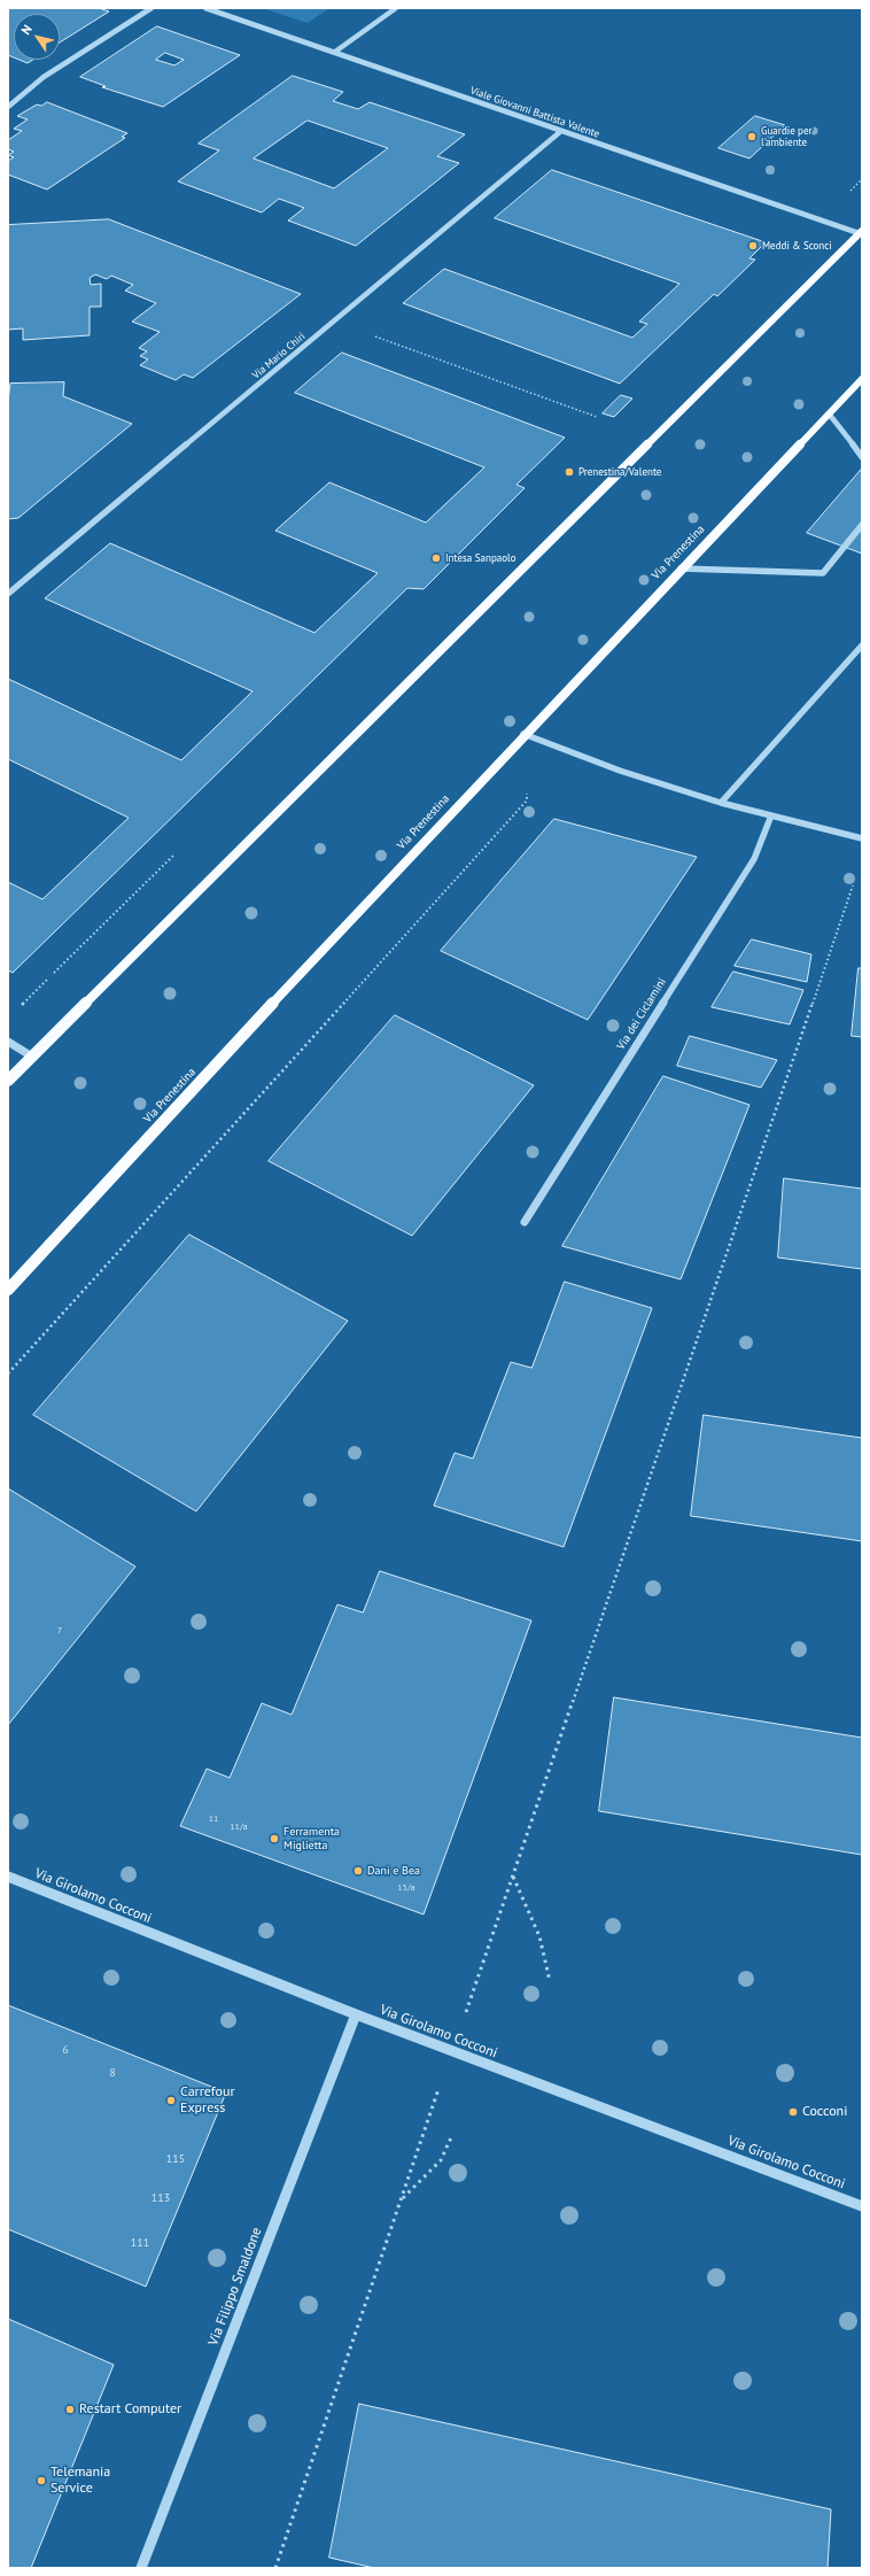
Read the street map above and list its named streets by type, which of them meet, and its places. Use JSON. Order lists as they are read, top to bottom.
{
  "streets": {
    "main road": ["Via Prenestina"],
    "street": [
      "Viale Giovanni Battista Valente",
      "Via Mario Chiri",
      "Via dei Ciclamini",
      "Via Girolamo Cocconi",
      "Via Filippo Smaldone"
    ]
  },
  "crossings": [
    ["Viale Giovanni Battista Valente", "Via Mario Chiri"],
    ["Via Girolamo Cocconi", "Via Filippo Smaldone"]
  ],
  "places": [
    "Guardie per l'ambiente",
    "Meddi & Sconci",
    "Prenestina/Valente",
    "Intesa Sanpaolo",
    "Ferramenta Miglietta",
    "Dani e Bea",
    "Carrefour Express",
    "Cocconi",
    "Restart Computer",
    "Telemania Service"
  ],
  "house_numbers": [
    "7",
    "11",
    "11/a",
    "15/a",
    "6",
    "8",
    "115",
    "113",
    "111"
  ],
  "north": "top left"
}
